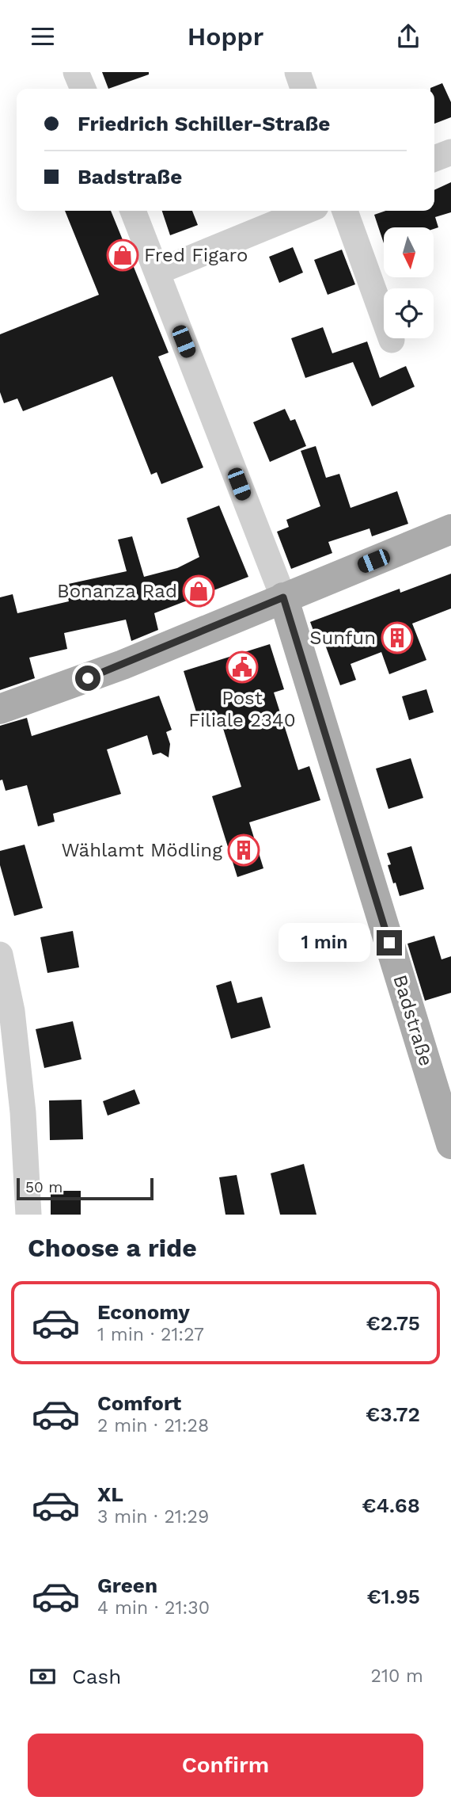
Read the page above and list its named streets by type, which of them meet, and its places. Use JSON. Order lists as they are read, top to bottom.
{
  "streets": {
    "main road": ["Badstraße"]
  },
  "places": {
    "shop": ["Fred Figaro", "Bonanza Rad"],
    "building": ["Sunfun", "Wählamt Mödling"],
    "public building": ["Post Filiale 2340"]
  },
  "scale_bar": "50 m",
  "north": "bottom",
  "page": {
    "header": "Hoppr",
    "banner": ["Friedrich Schiller-Straße", "Badstraße"],
    "bubble": "1 min",
    "scale": "50 m",
    "heading": "Choose a ride",
    "list": [
      {
        "name": "Economy",
        "note": "1 min · 21:27",
        "value": "€2.75"
      },
      {
        "name": "Comfort",
        "note": "2 min · 21:28",
        "value": "€3.72"
      },
      {
        "name": "XL",
        "note": "3 min · 21:29",
        "value": "€4.68"
      },
      {
        "name": "Green",
        "note": "4 min · 21:30",
        "value": "€1.95"
      }
    ],
    "pay": ["Cash", "210 m"],
    "buttons": "Confirm"
  }
}
